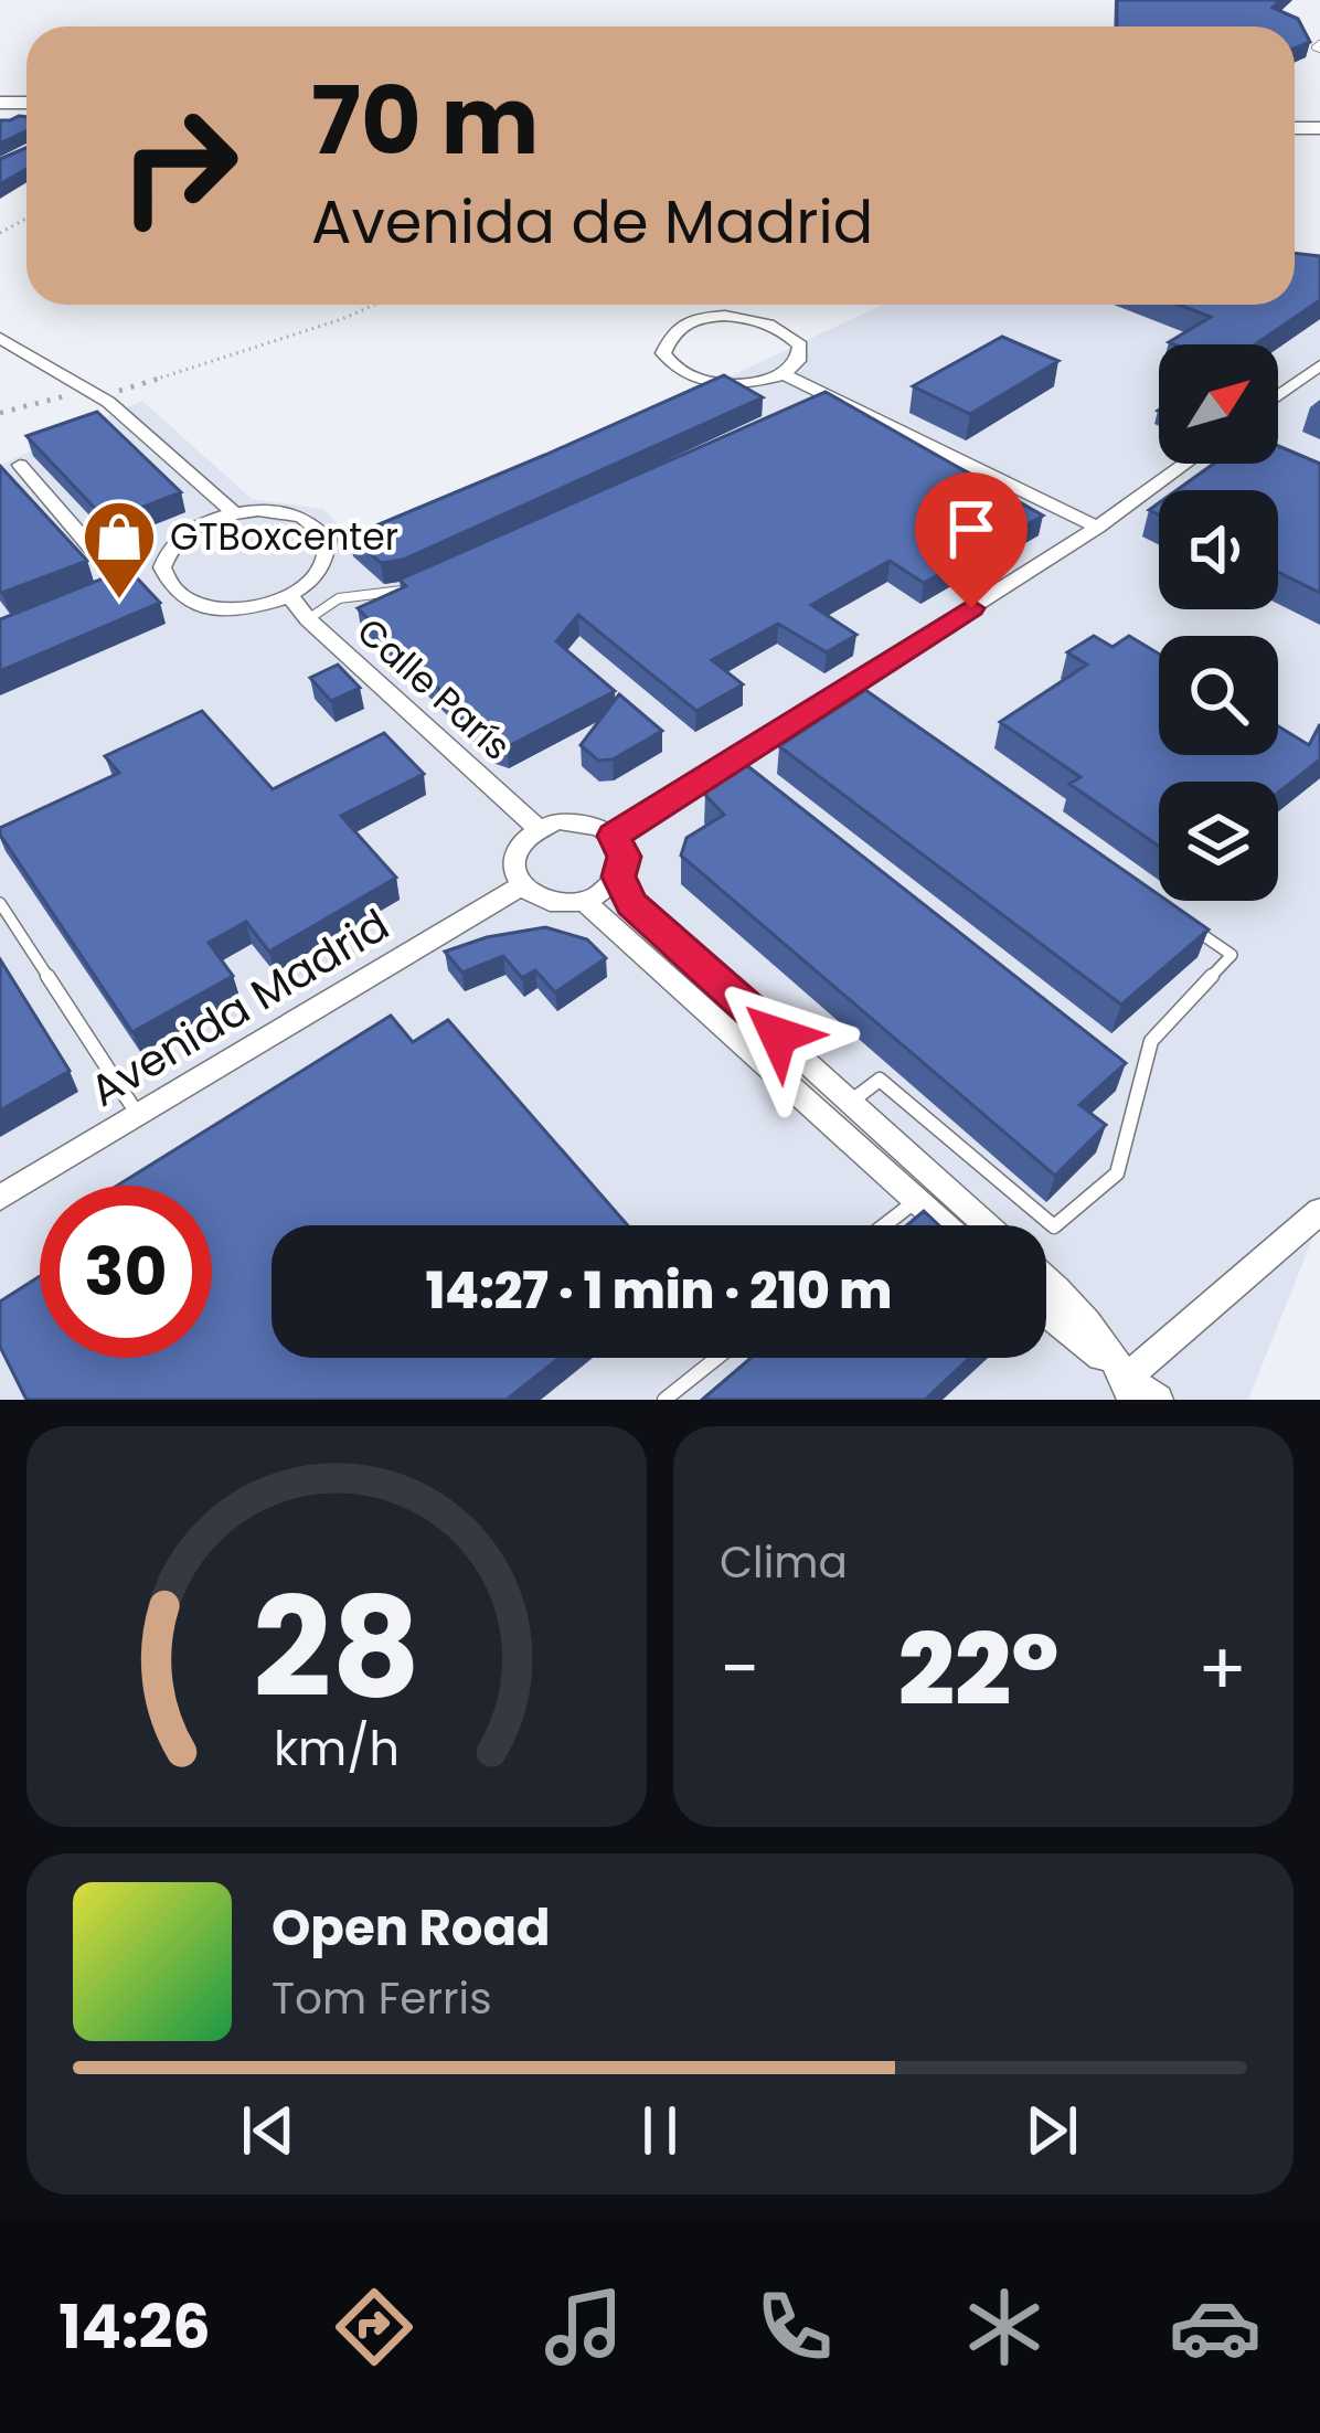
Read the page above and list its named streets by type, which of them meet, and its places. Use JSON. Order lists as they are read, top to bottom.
{
  "streets": {
    "street": ["Calle París", "Avenida Madrid"]
  },
  "crossings": [
    ["Calle París", "Avenida Madrid"]
  ],
  "places": {
    "shop": ["GTBoxcenter"]
  },
  "north": "top right",
  "page": {
    "turn": ["70 m", "Avenida de Madrid"],
    "limit": "30",
    "trip": "14:27 · 1 min · 210 m",
    "tile": "Clima",
    "heat": ["−", "22°", "+"],
    "song": ["Open Road", "Tom Ferris"],
    "tabs": "14:26",
    "gauge": ["28", "km/h"]
  }
}
